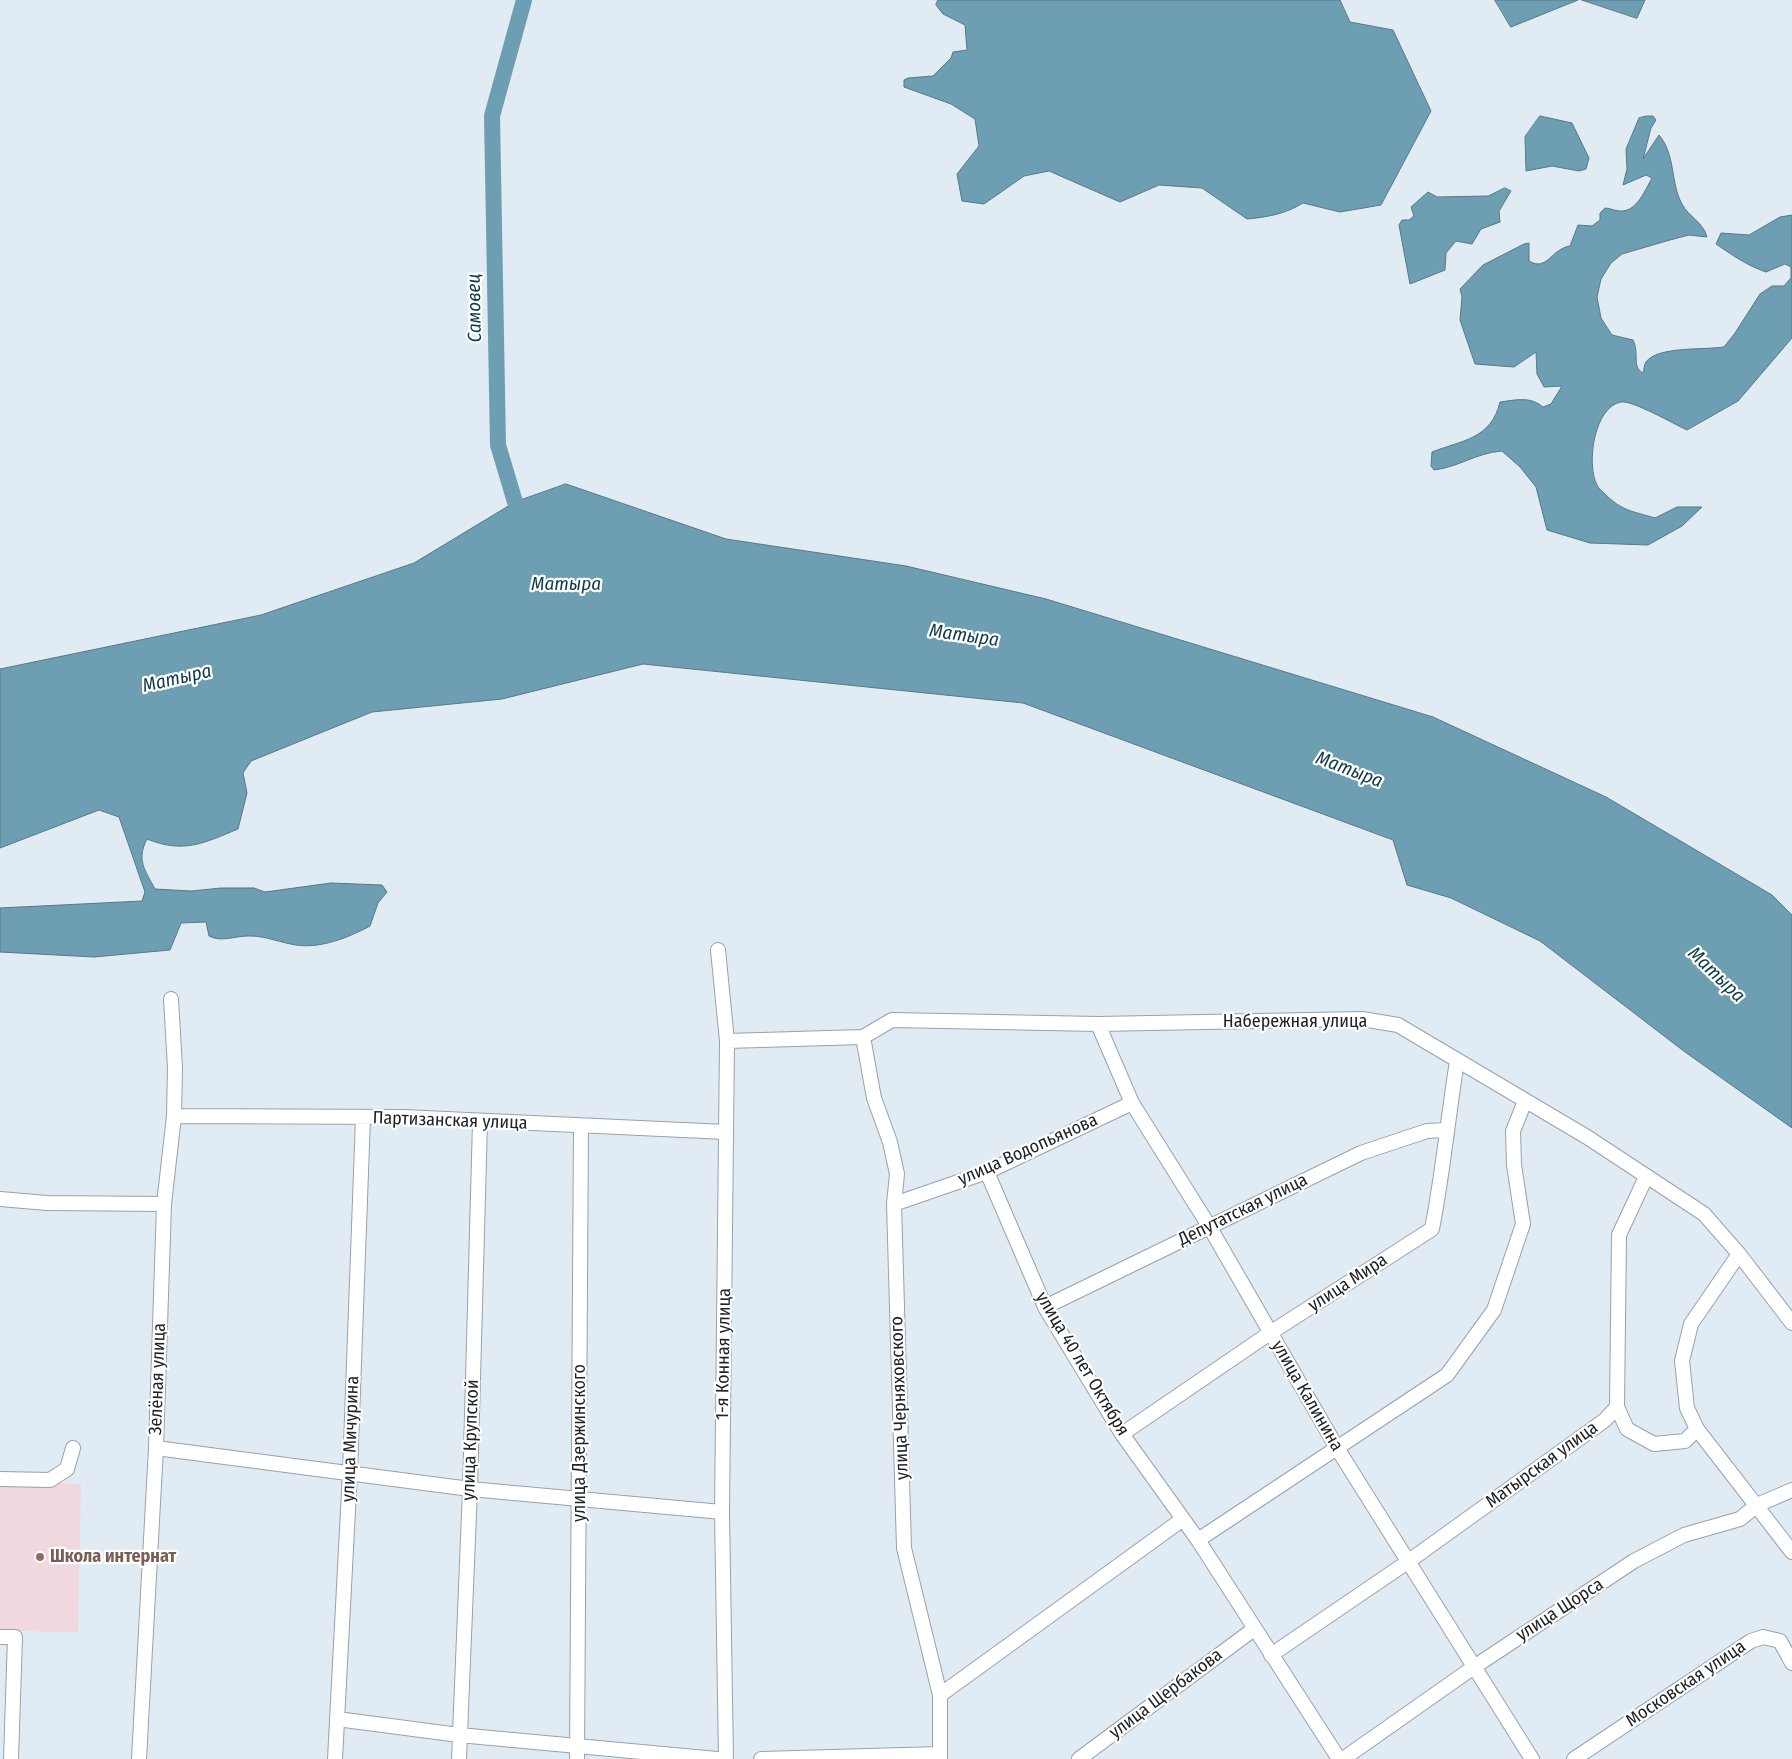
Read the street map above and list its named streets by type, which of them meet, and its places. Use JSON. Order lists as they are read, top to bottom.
{
  "streets": {
    "street": [
      "Набережная улица",
      "Партизанская улица",
      "улица Водопьянова",
      "Депутатская улица",
      "улица Мира",
      "1-я Конная улица",
      "улица 40 лет Октября",
      "Зелёная улица",
      "улица Калинина",
      "улица Черняховского",
      "улица Мичурина",
      "улица Крупской",
      "улица Дзержинского",
      "Матырская улица",
      "улица Щорса",
      "Московская улица",
      "улица Щербакова"
    ]
  },
  "crossings": [
    ["Набережная улица", "улица Мира"],
    ["Набережная улица", "1-я Конная улица"],
    ["Набережная улица", "улица Калинина"],
    ["Набережная улица", "улица Черняховского"],
    ["Партизанская улица", "1-я Конная улица"],
    ["Партизанская улица", "Зелёная улица"],
    ["Партизанская улица", "улица Мичурина"],
    ["Партизанская улица", "улица Крупской"],
    ["Партизанская улица", "улица Дзержинского"],
    ["улица Водопьянова", "улица 40 лет Октября"],
    ["улица Водопьянова", "улица Калинина"],
    ["улица Водопьянова", "улица Черняховского"],
    ["Депутатская улица", "улица Мира"],
    ["Депутатская улица", "улица 40 лет Октября"],
    ["Депутатская улица", "улица Калинина"],
    ["улица Мира", "улица 40 лет Октября"],
    ["улица Мира", "улица Калинина"],
    ["улица 40 лет Октября", "Матырская улица"],
    ["улица 40 лет Октября", "улица Щорса"],
    ["улица 40 лет Октября", "улица Щербакова"],
    ["улица Калинина", "Матырская улица"],
    ["улица Калинина", "улица Щорса"]
  ],
  "water": ["Самовец", "Матыра"],
  "places": ["Школа интернат"]
}
